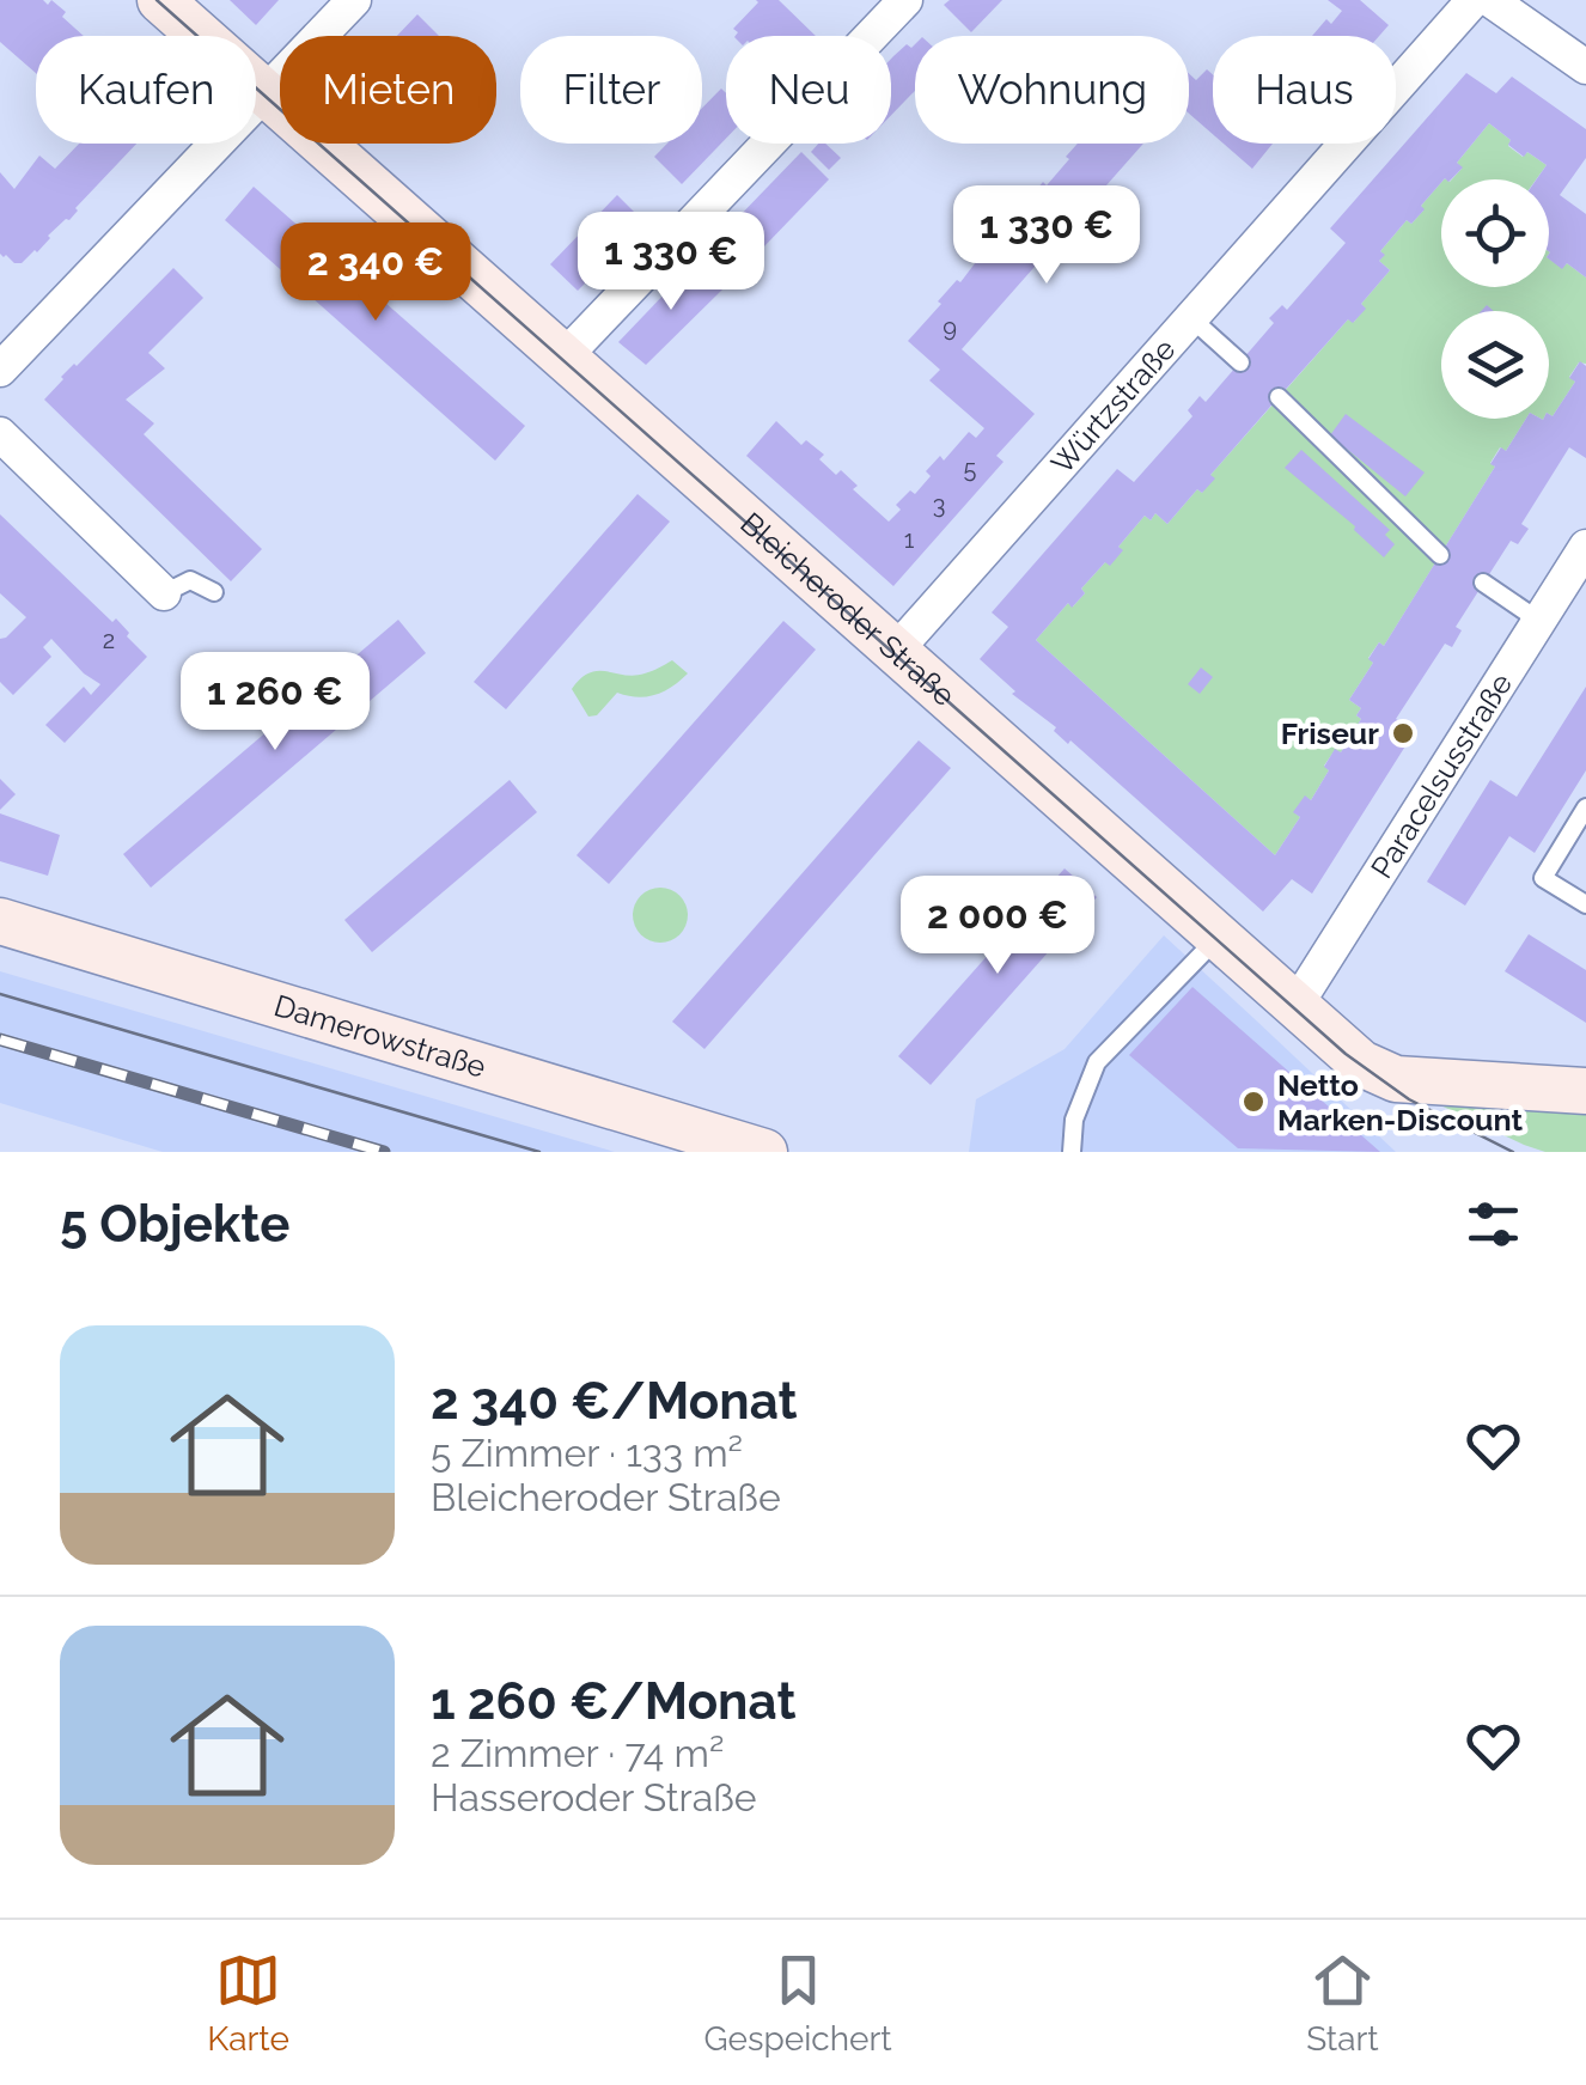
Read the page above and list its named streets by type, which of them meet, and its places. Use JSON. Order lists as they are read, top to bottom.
{
  "streets": {
    "street": [
      "Würtzstraße",
      "Bleicheroder Straße",
      "Paracelsusstraße",
      "Damerowstraße"
    ]
  },
  "crossings": [
    ["Würtzstraße", "Bleicheroder Straße"],
    ["Bleicheroder Straße", "Paracelsusstraße"]
  ],
  "places": ["Friseur", "Netto Marken-Discount"],
  "house_numbers": [
    "9",
    "5",
    "3",
    "1",
    "2"
  ],
  "page": {
    "chip": [
      "Kaufen",
      "Mieten",
      "Filter",
      "Neu",
      "Wohnung",
      "Haus"
    ],
    "price": [
      "1 330 €",
      "1 330 €",
      "2 340 €",
      "1 260 €",
      "2 000 €"
    ],
    "heading": "5 Objekte",
    "list": [
      {
        "name": "2 340 €/Monat",
        "note": "5 Zimmer · 133 m² · Bleicheroder Straße"
      },
      {
        "name": "1 260 €/Monat",
        "note": "2 Zimmer · 74 m² · Hasseroder Straße"
      }
    ],
    "tabs": ["Karte", "Gespeichert", "Start"]
  }
}
